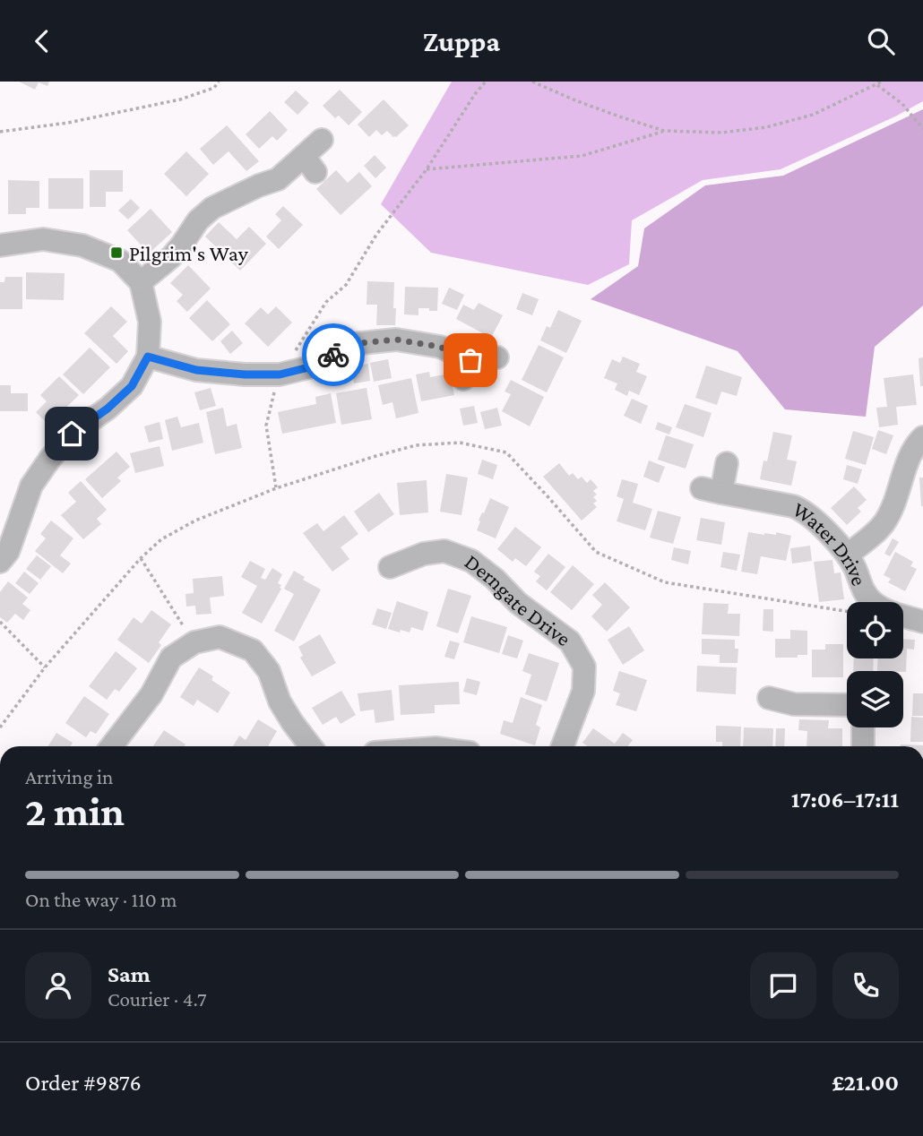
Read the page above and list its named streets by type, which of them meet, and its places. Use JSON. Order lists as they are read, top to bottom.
{
  "streets": {
    "street": ["Water Drive", "Derngate Drive"]
  },
  "places": {
    "transit": ["Pilgrim's Way"]
  },
  "page": {
    "header": "Zuppa",
    "heading": ["2 min", "Arriving in", "17:06–17:11"],
    "panel": [
      "Sam",
      "Courier · 4.7",
      "Order #9876",
      "£21.00"
    ],
    "bar": "On the way · 110 m"
  }
}
